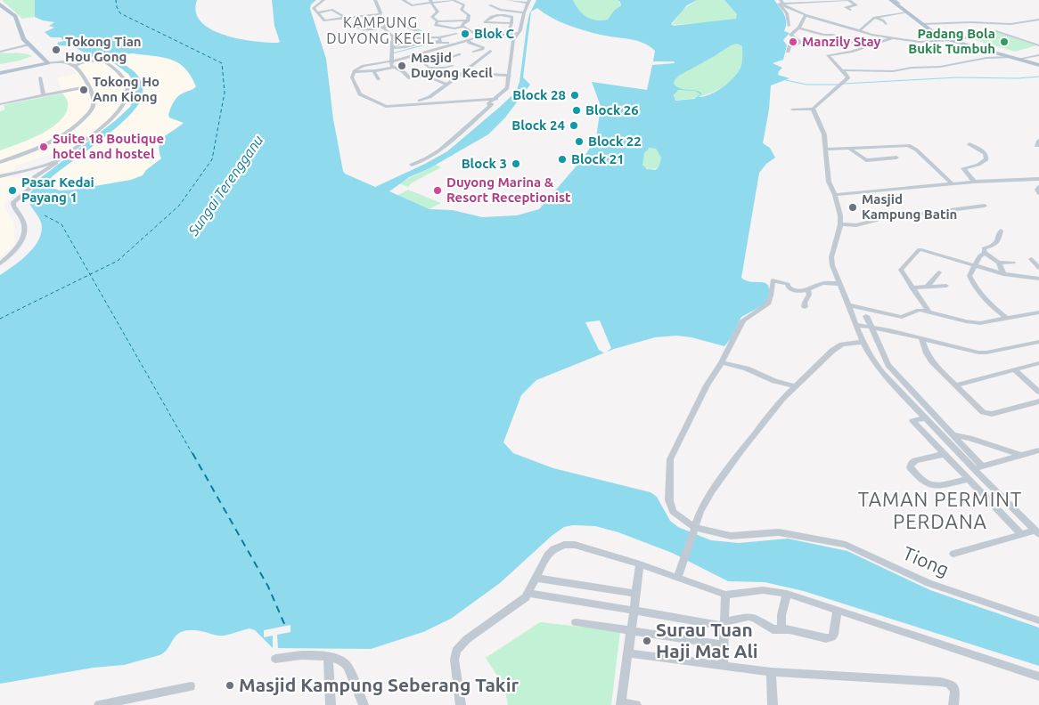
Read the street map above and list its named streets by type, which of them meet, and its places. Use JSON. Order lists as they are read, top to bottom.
{
  "streets": {
    "street": ["Tiong"]
  },
  "districts": ["KAMPUNG DUYONG KECIL", "TAMAN PERMINT PERDANA"],
  "water": ["Sungai Terengganu"],
  "places": [
    "Blok C",
    "Manzily Stay",
    "Padang Bola Bukit Tumbuh",
    "Tokong Tian Hou Gong",
    "Masjid Duyong Kecil",
    "Tokong Ho Ann Kiong",
    "Block 28",
    "Block 26",
    "Block 24",
    "Block 22",
    "Suite 18 Boutique hotel and hostel",
    "Block 21",
    "Block 3",
    "Pasar Kedai Payang 1",
    "Duyong Marina & Resort Receptionist",
    "Masjid Kampung Batin",
    "Surau Tuan Haji Mat Ali",
    "Masjid Kampung Seberang Takir"
  ]
}
